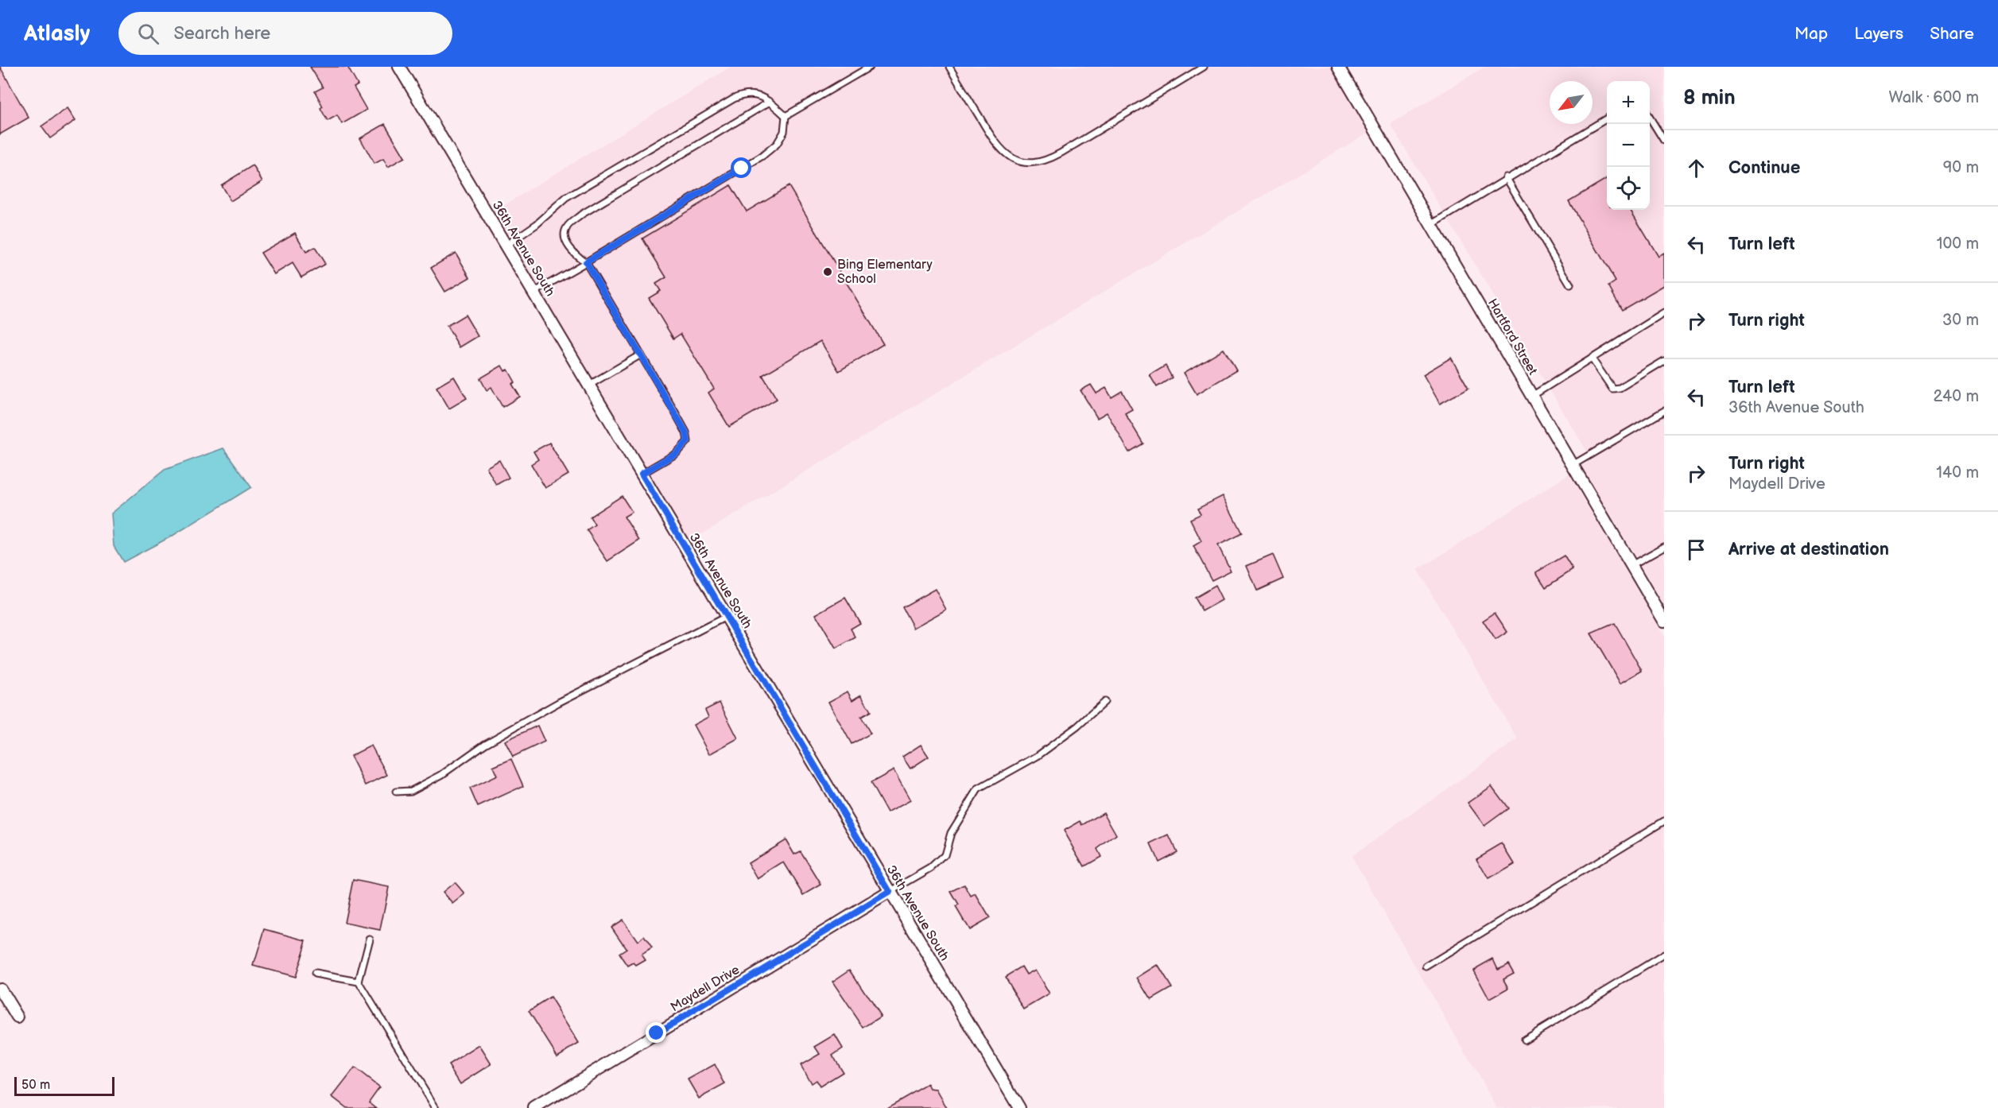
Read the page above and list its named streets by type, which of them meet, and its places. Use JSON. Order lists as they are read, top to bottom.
{
  "streets": {
    "street": ["36th Avenue South", "Hartford Street", "Maydell Drive"]
  },
  "crossings": [
    ["36th Avenue South", "Maydell Drive"]
  ],
  "places": ["Bing Elementary School"],
  "scale_bar": "50 m",
  "north": "bottom left",
  "page": {
    "header": "Atlasly",
    "search": "Search here",
    "nav": ["Map", "Layers", "Share"],
    "heading": ["8 min", "Walk · 600 m"],
    "map_buttons": ["+", "−"],
    "list": [
      ["Continue", "90 m"],
      ["Turn left", "100 m"],
      ["Turn right", "30 m"],
      ["Turn left", "36th Avenue South", "240 m"],
      ["Turn right", "Maydell Drive", "140 m"],
      "Arrive at destination"
    ],
    "scale": "50 m"
  }
}
